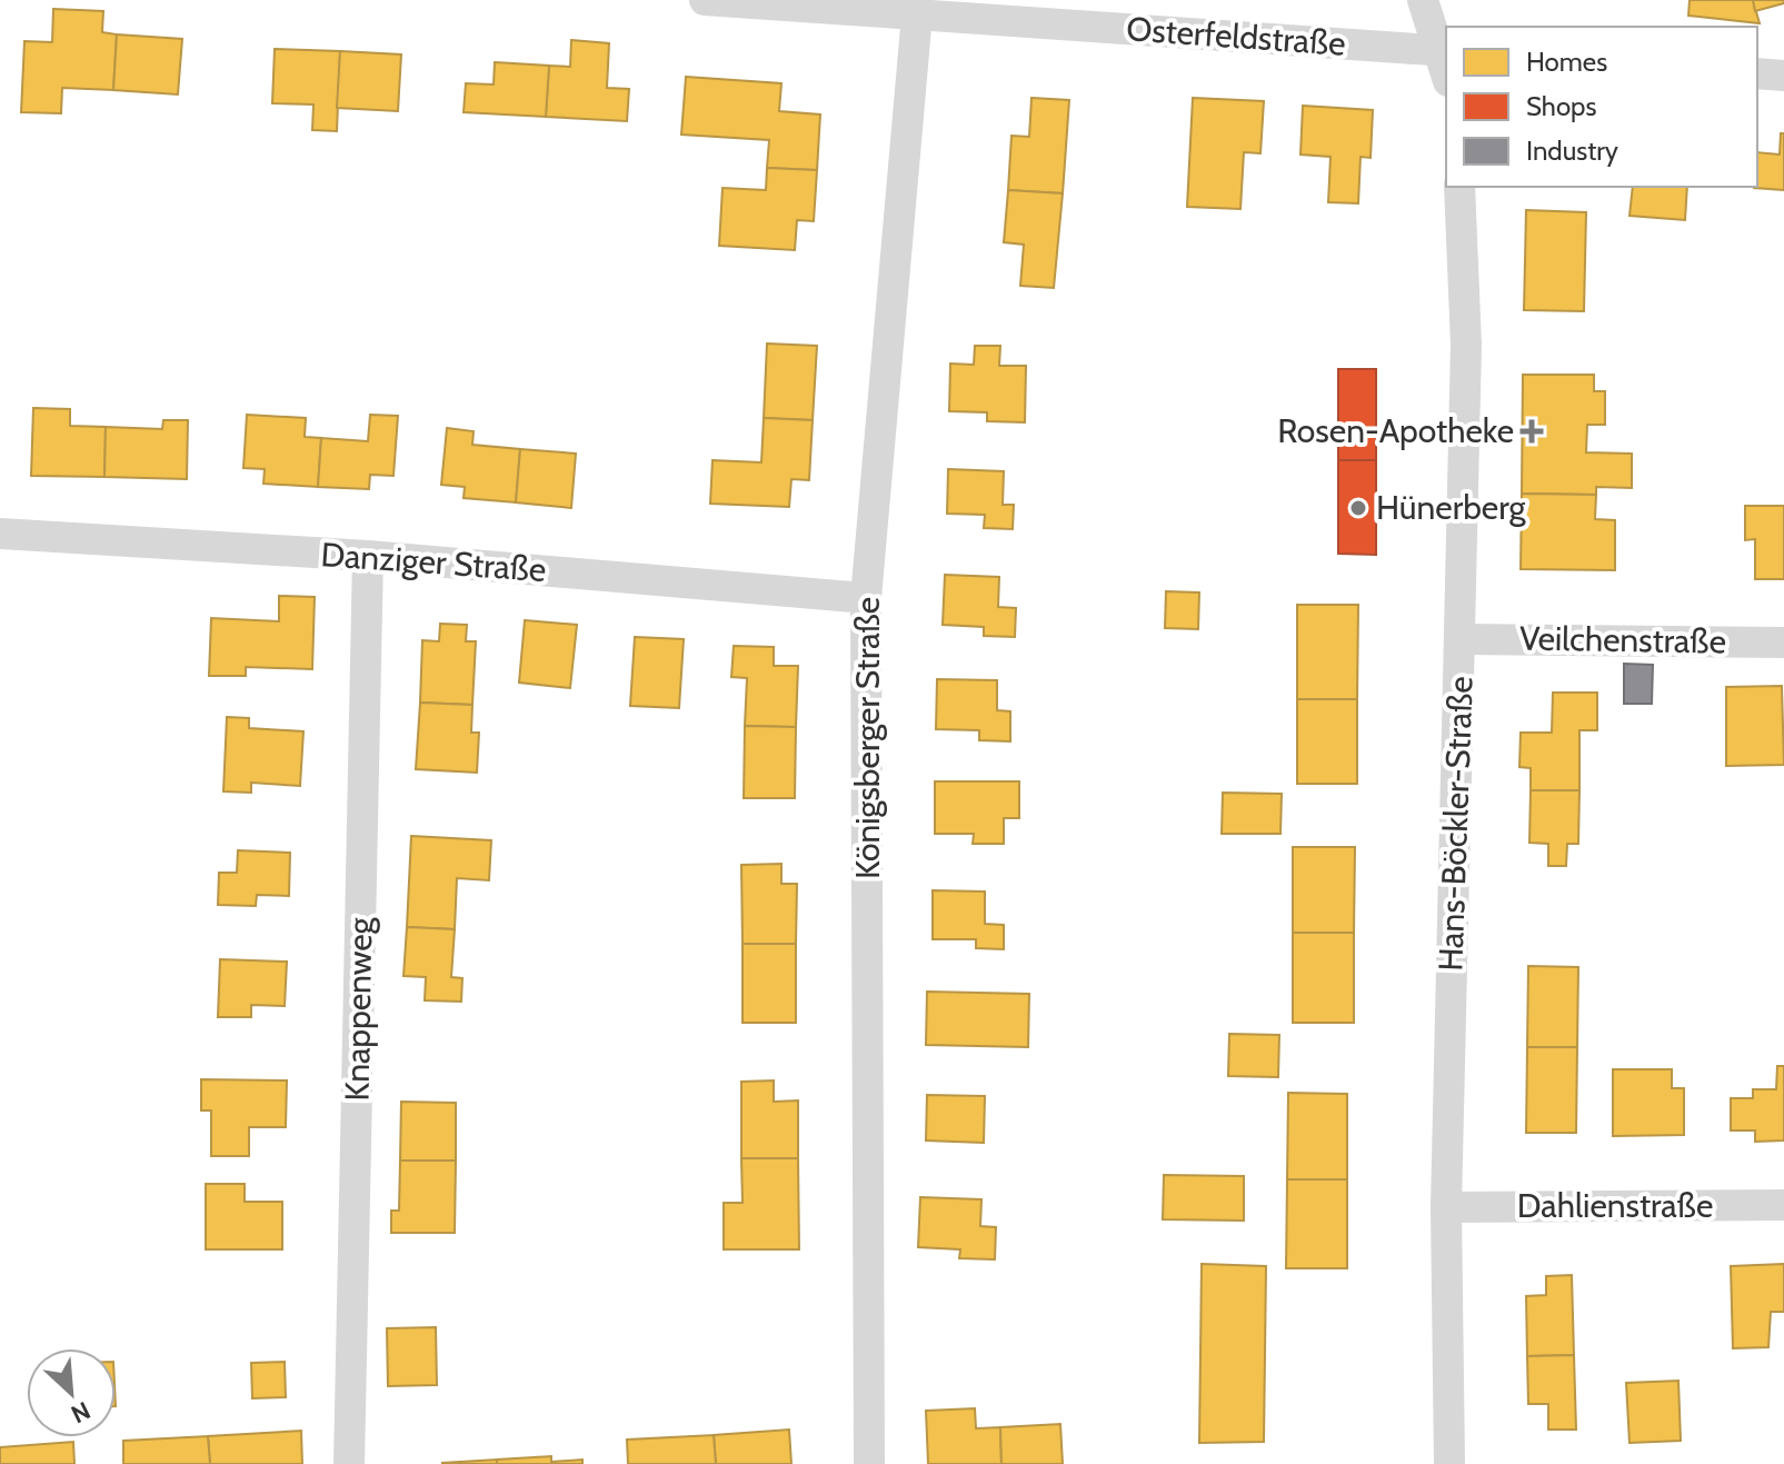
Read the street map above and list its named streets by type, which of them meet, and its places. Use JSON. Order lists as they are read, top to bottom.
{
  "streets": {
    "street": [
      "Osterfeldstraße",
      "Danziger Straße",
      "Veilchenstraße",
      "Königsberger Straße",
      "Hans-Böckler-Straße",
      "Knappenweg",
      "Dahlienstraße"
    ]
  },
  "crossings": [
    ["Osterfeldstraße", "Königsberger Straße"],
    ["Danziger Straße", "Königsberger Straße"],
    ["Danziger Straße", "Knappenweg"],
    ["Veilchenstraße", "Hans-Böckler-Straße"],
    ["Hans-Böckler-Straße", "Dahlienstraße"]
  ],
  "places": {
    "health": ["Rosen-Apotheke"],
    "other": ["Hünerberg"]
  },
  "legend": ["Homes", "Shops", "Industry"],
  "north": "bottom right"
}
